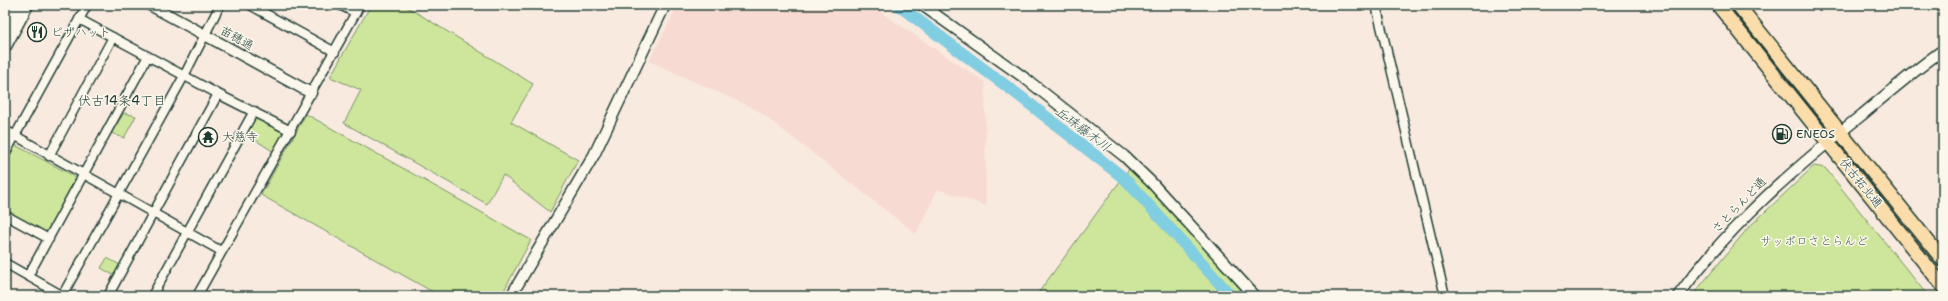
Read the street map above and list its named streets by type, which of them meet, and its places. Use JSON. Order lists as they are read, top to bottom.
{
  "streets": {
    "main road": ["伏古拓北通"],
    "street": ["苗穂通", "さとらんど通"]
  },
  "crossings": [
    ["伏古拓北通", "さとらんど通"]
  ],
  "districts": ["伏古14条4丁目"],
  "water": ["丘珠藤木川"],
  "parks": ["サッポロさとらんど"],
  "places": {
    "restaurant": ["ピザハット"],
    "fuel station": ["ENEOS"],
    "temple": ["大慈寺"]
  }
}
